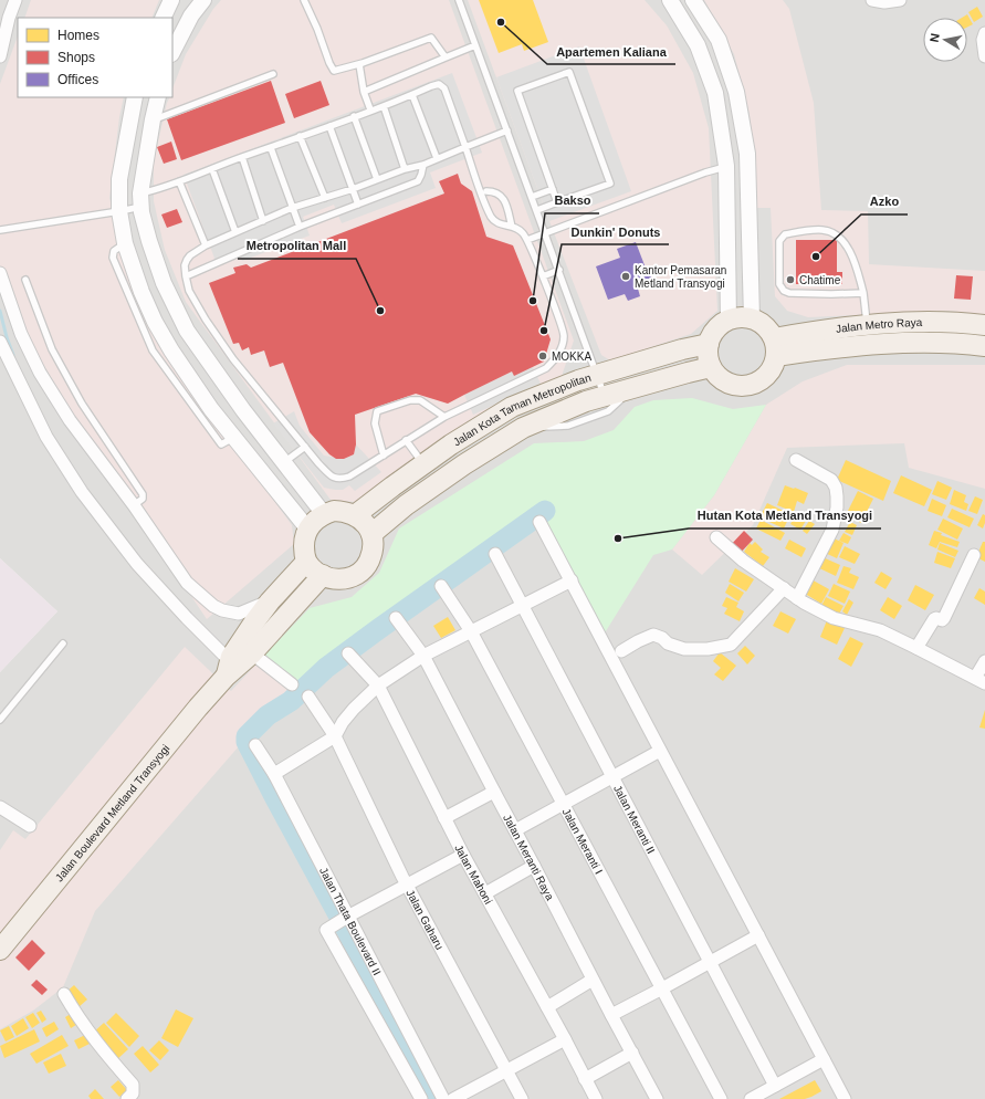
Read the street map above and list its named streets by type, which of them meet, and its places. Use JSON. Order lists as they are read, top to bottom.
{
  "streets": {
    "main road": ["Jalan Metro Raya", "Jalan Kota Taman Metropolitan", "Jalan Boulevard Metland Transyogi"],
    "street": [
      "Jalan Meranti II",
      "Jalan Meranti I",
      "Jalan Meranti Raya",
      "Jalan Mahoni",
      "Jalan Gaharu",
      "Jalan Thata Boulevard II"
    ]
  },
  "crossings": [
    ["Jalan Metro Raya", "Jalan Kota Taman Metropolitan"]
  ],
  "places": [
    "Apartemen Kaliana",
    "Azko",
    "Kantor Pemasaran Metland Transyogi",
    "Chatime",
    "Bakso",
    "Metropolitan Mall",
    "Dunkin' Donuts",
    "MOKKA",
    "Hutan Kota Metland Transyogi"
  ],
  "legend": ["Homes", "Shops", "Offices"],
  "north": "left"
}
